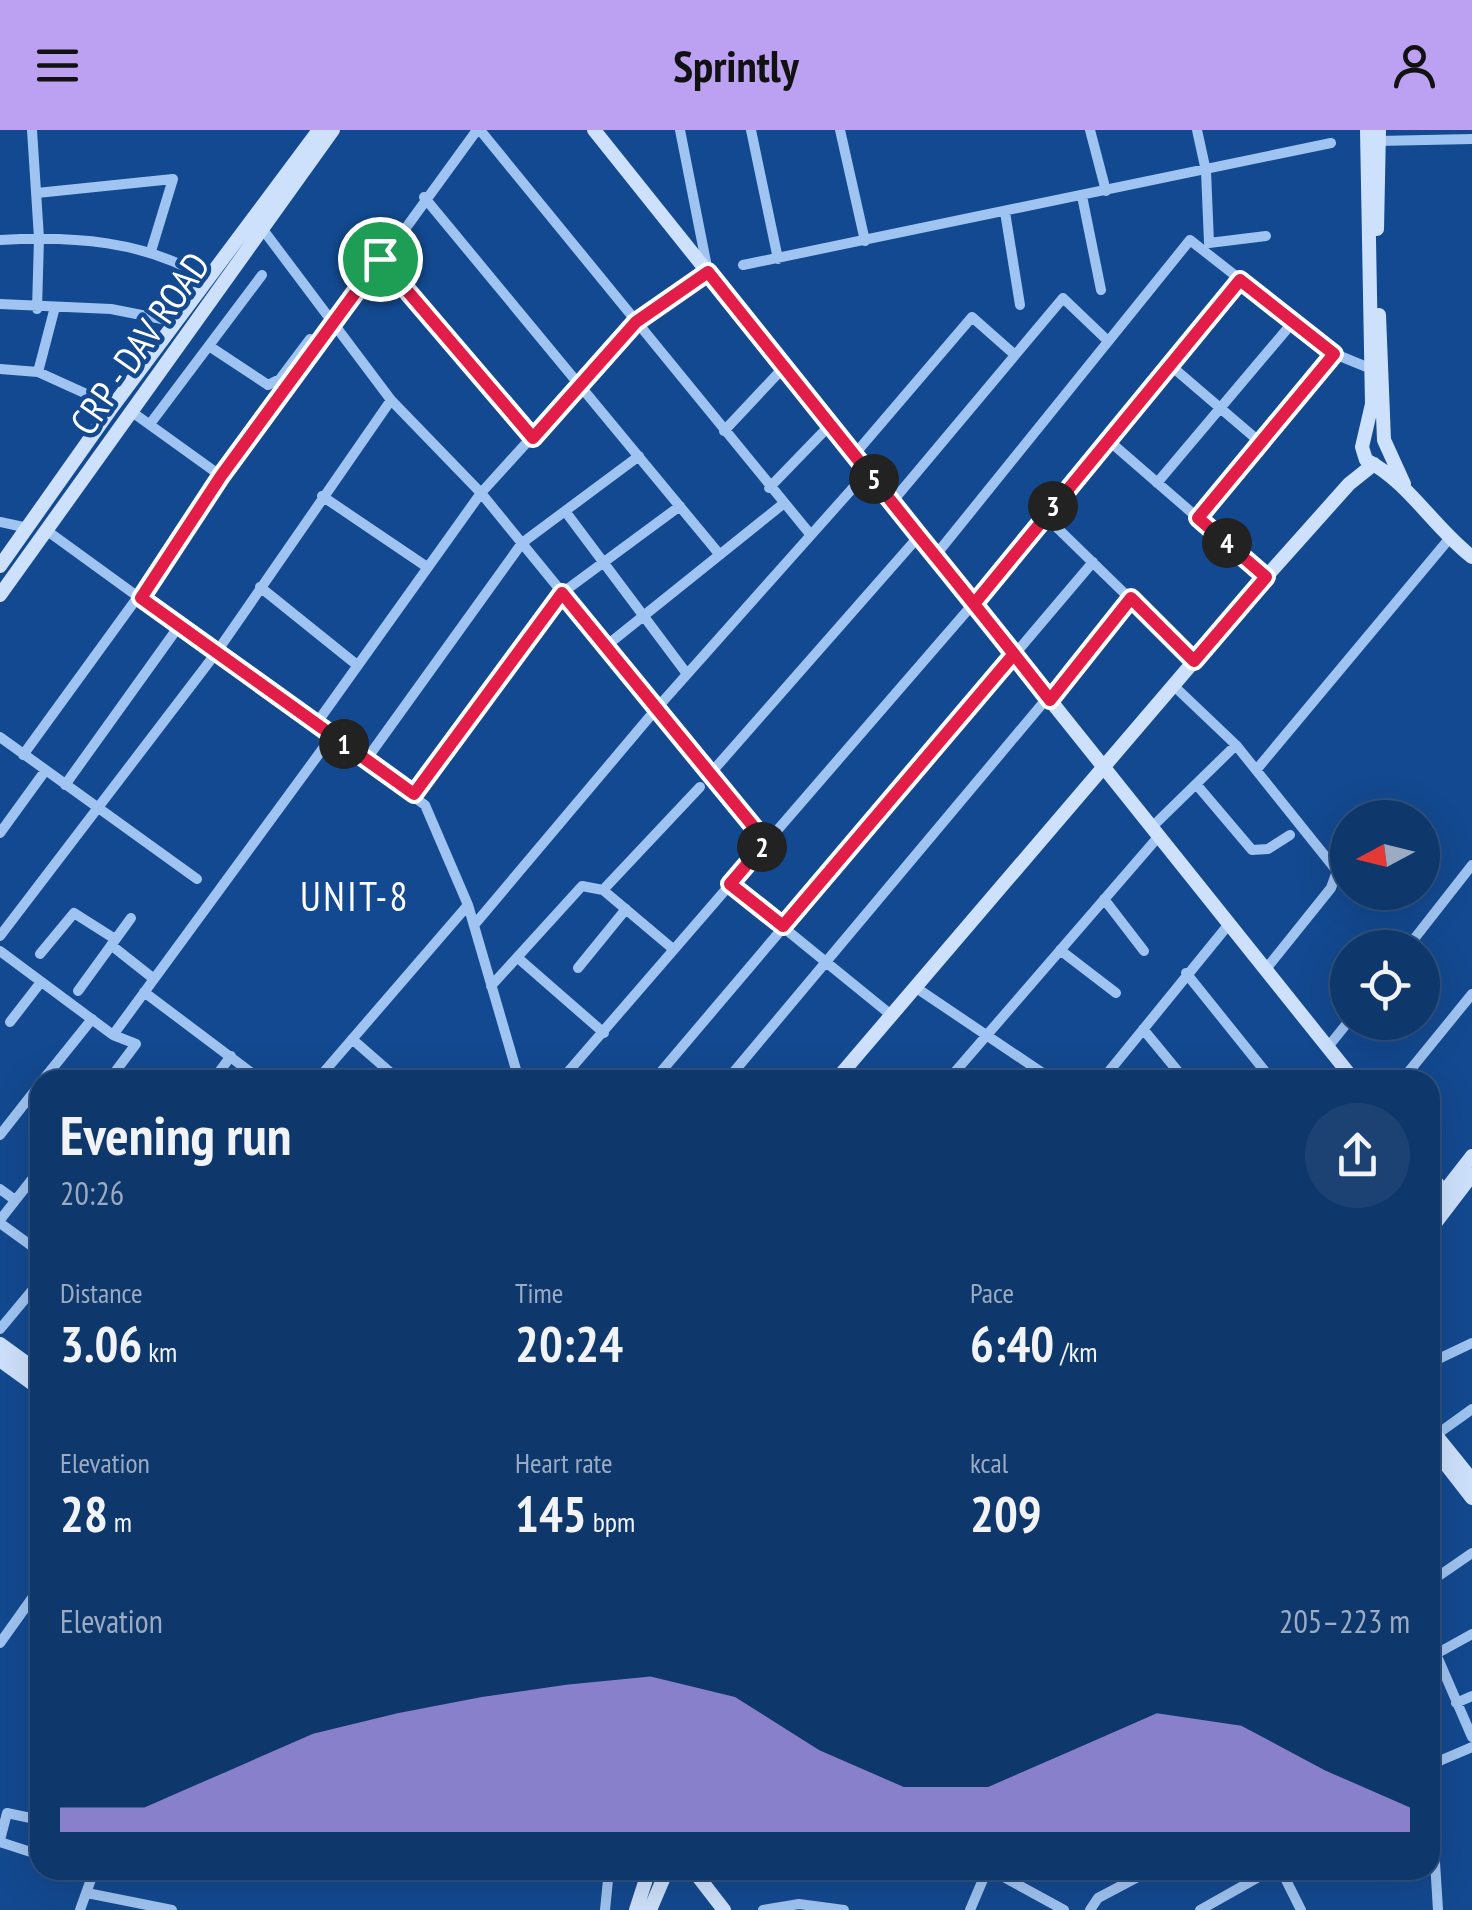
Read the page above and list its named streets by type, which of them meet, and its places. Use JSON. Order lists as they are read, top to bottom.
{
  "streets": {
    "street": ["CRP - DAV ROAD"]
  },
  "districts": ["UNIT-8"],
  "north": "left",
  "page": {
    "header": "Sprintly",
    "pins": [
      "5",
      "3",
      "4",
      "1",
      "2"
    ],
    "heading": ["Evening run", "20:26"],
    "stats": [
      ["Distance", "3.06 km"],
      ["Time", "20:24"],
      ["Pace", "6:40 /km"],
      ["Elevation", "28 m"],
      ["Heart rate", "145 bpm"],
      ["kcal", "209"]
    ],
    "chart": ["Elevation", "205–223 m"]
  }
}
